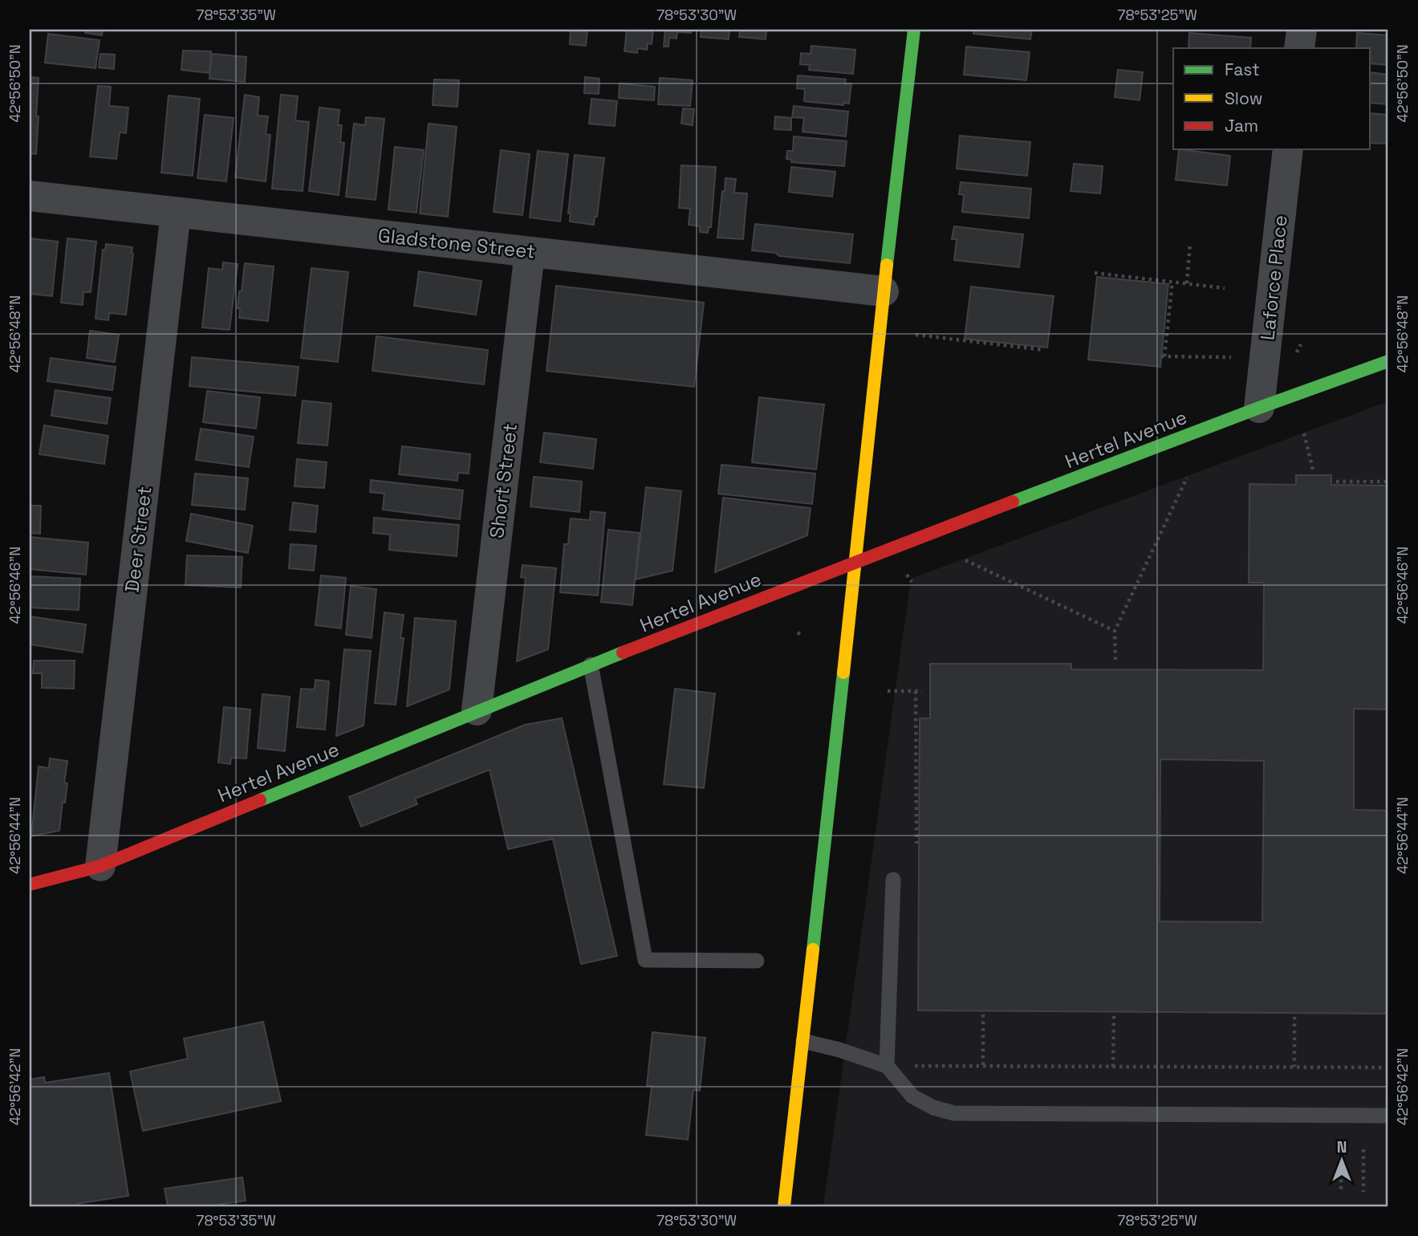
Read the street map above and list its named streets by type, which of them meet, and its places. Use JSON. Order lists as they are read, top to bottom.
{
  "streets": {
    "street": [
      "Gladstone Street",
      "Laforce Place",
      "Hertel Avenue",
      "Short Street",
      "Deer Street"
    ]
  },
  "crossings": [
    ["Gladstone Street", "Short Street"],
    ["Gladstone Street", "Deer Street"],
    ["Laforce Place", "Hertel Avenue"],
    ["Hertel Avenue", "Short Street"],
    ["Hertel Avenue", "Deer Street"]
  ],
  "legend": ["Fast", "Slow", "Jam"],
  "north": "top",
  "coordinates": [
    "78°53'35\"W",
    "78°53'30\"W",
    "78°53'25\"W",
    "42°56'50\"N",
    "42°56'48\"N",
    "42°56'46\"N",
    "42°56'44\"N",
    "42°56'42\"N"
  ]
}
